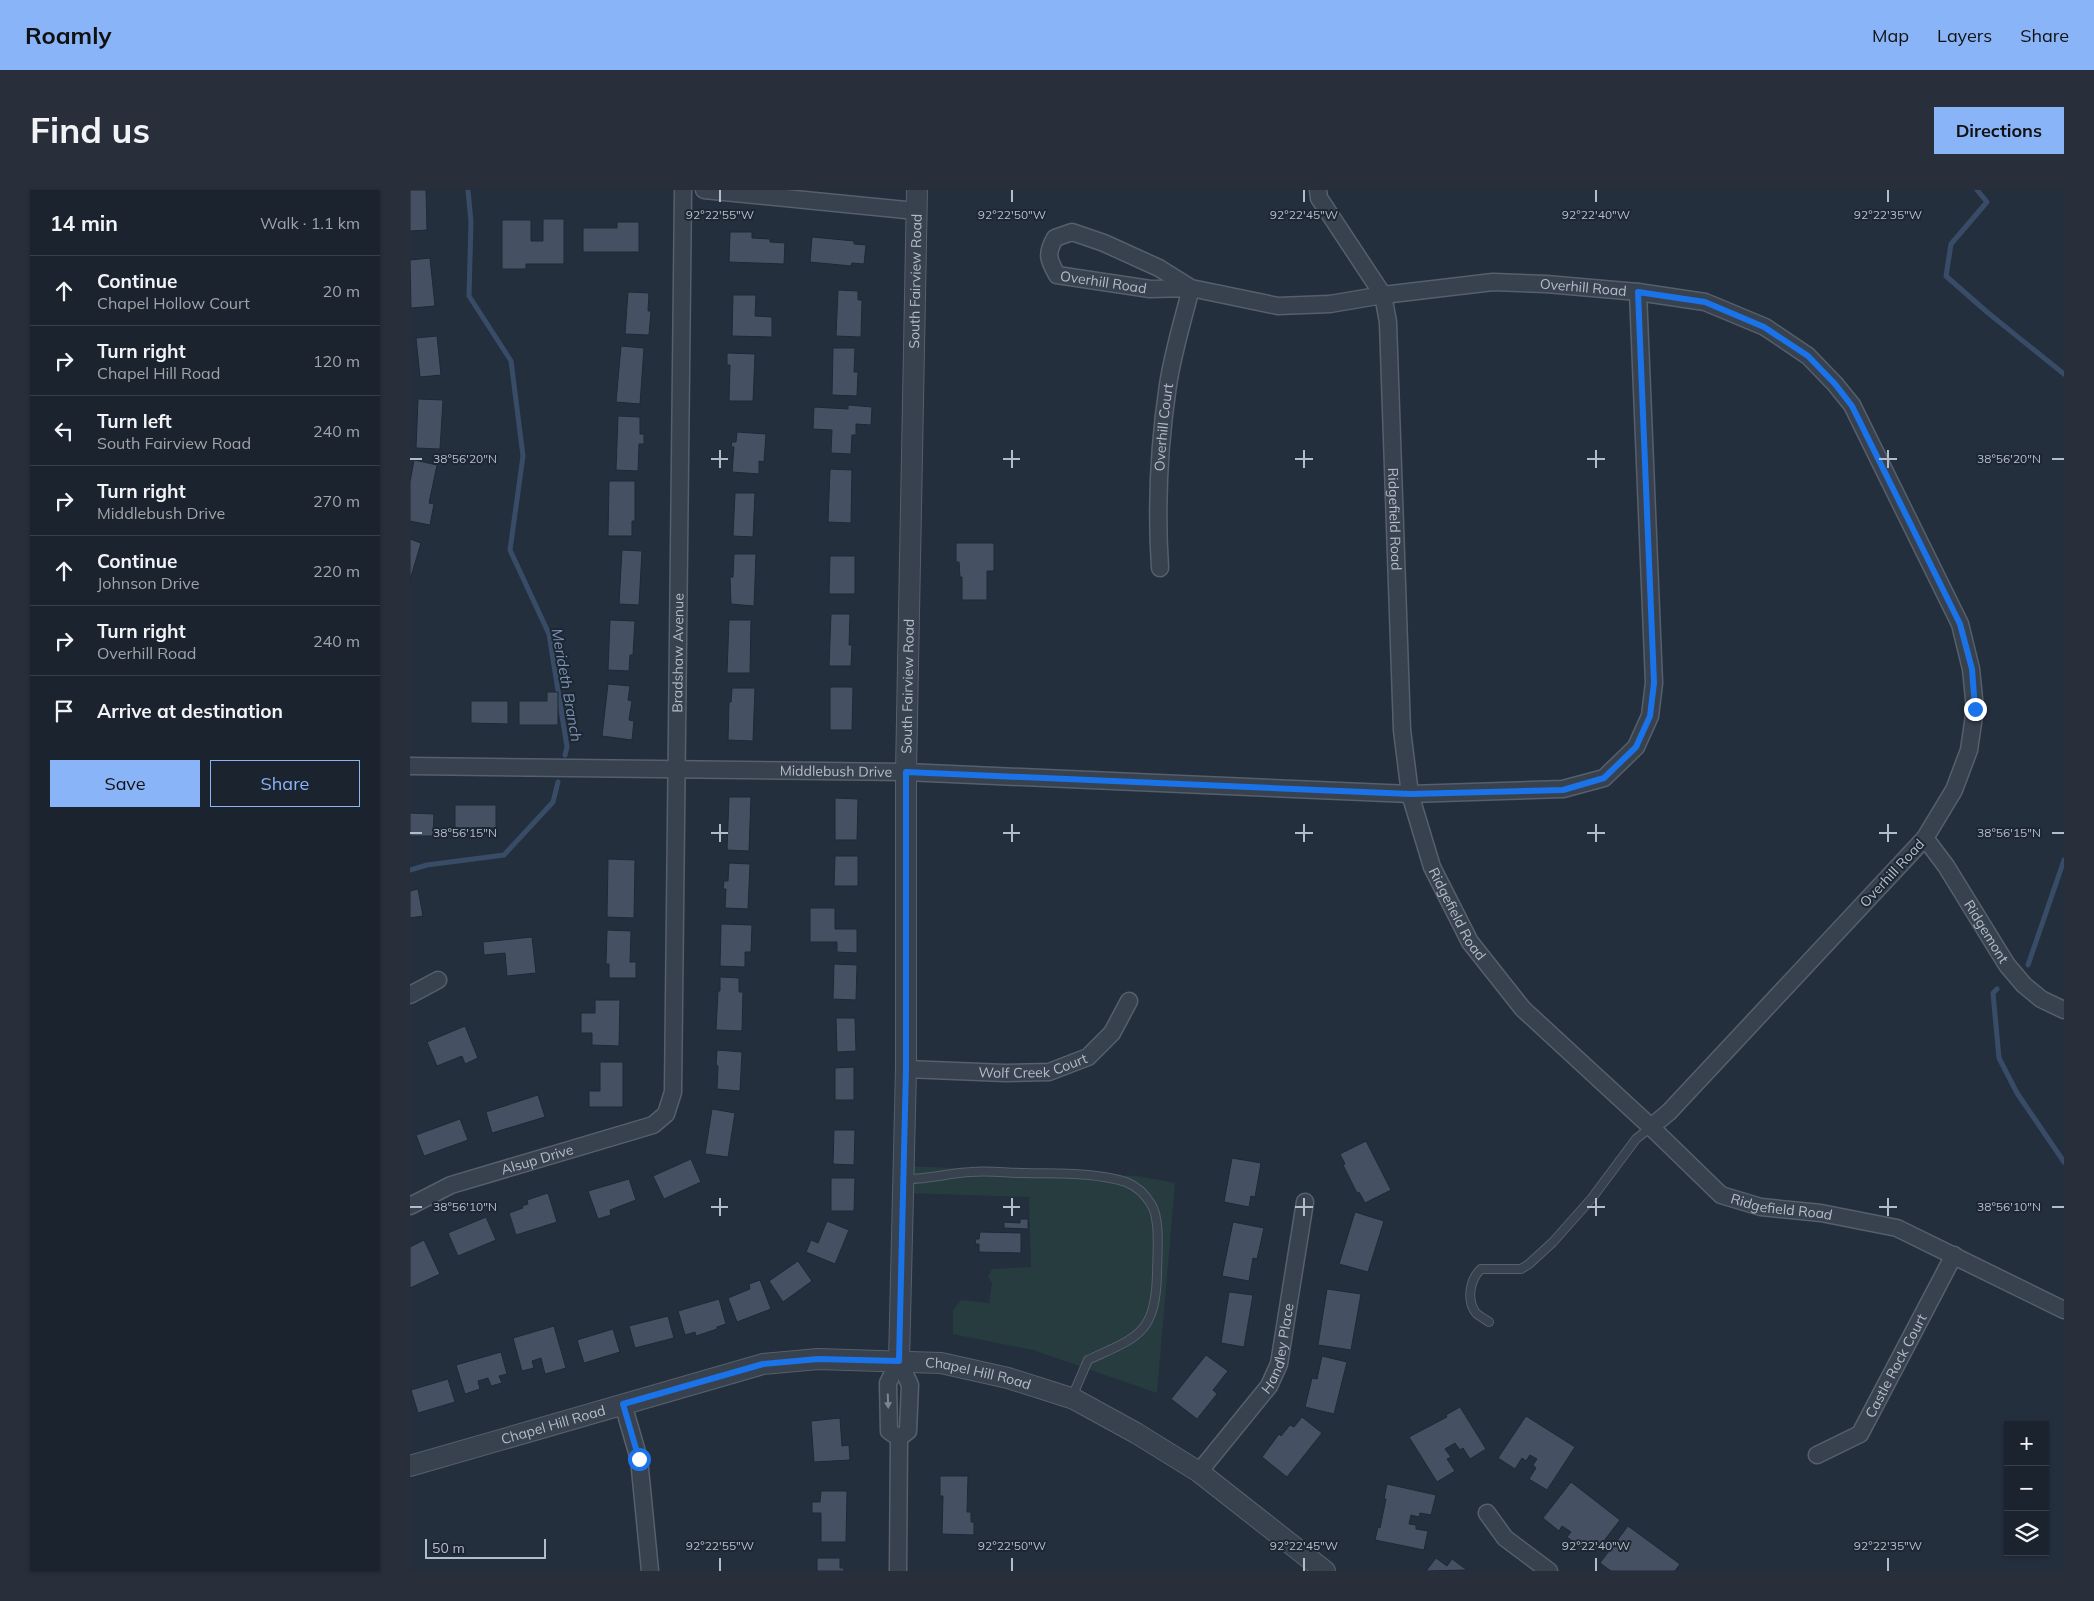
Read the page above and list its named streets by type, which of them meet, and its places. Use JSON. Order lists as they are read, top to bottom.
{
  "streets": {
    "street": [
      "Overhill Road",
      "South Fairview Road",
      "Overhill Court",
      "Ridgefield Road",
      "Bradshaw Avenue",
      "Middlebush Drive",
      "Ridgemont",
      "Wolf Creek Court",
      "Alsup Drive",
      "Handley Place",
      "Castle Rock Court",
      "Chapel Hill Road"
    ]
  },
  "crossings": [
    ["Overhill Road", "Overhill Court"],
    ["Overhill Road", "Ridgefield Road"],
    ["Overhill Road", "Middlebush Drive"],
    ["Overhill Road", "Ridgemont"],
    ["South Fairview Road", "Middlebush Drive"],
    ["South Fairview Road", "Wolf Creek Court"],
    ["South Fairview Road", "Chapel Hill Road"],
    ["Ridgefield Road", "Middlebush Drive"],
    ["Ridgefield Road", "Castle Rock Court"],
    ["Bradshaw Avenue", "Middlebush Drive"],
    ["Bradshaw Avenue", "Alsup Drive"],
    ["Handley Place", "Chapel Hill Road"]
  ],
  "water": ["Merideth Branch"],
  "scale_bar": "50 m",
  "page": {
    "header": "Roamly",
    "nav": ["Map", "Layers", "Share"],
    "buttons": [
      "Directions",
      ["Save", "Share"]
    ],
    "title": "Find us",
    "heading": ["14 min", "Walk · 1.1 km"],
    "list": [
      ["Continue", "Chapel Hollow Court", "20 m"],
      ["Turn right", "Chapel Hill Road", "120 m"],
      ["Turn left", "South Fairview Road", "240 m"],
      ["Turn right", "Middlebush Drive", "270 m"],
      ["Continue", "Johnson Drive", "220 m"],
      ["Turn right", "Overhill Road", "240 m"],
      "Arrive at destination"
    ],
    "map_buttons": ["+", "−"],
    "scale": "50 m"
  },
  "coordinates": [
    "92°22'55\"W",
    "92°22'50\"W",
    "92°22'45\"W",
    "92°22'40\"W",
    "92°22'35\"W",
    "38°56'20\"N",
    "38°56'15\"N",
    "38°56'10\"N"
  ]
}
